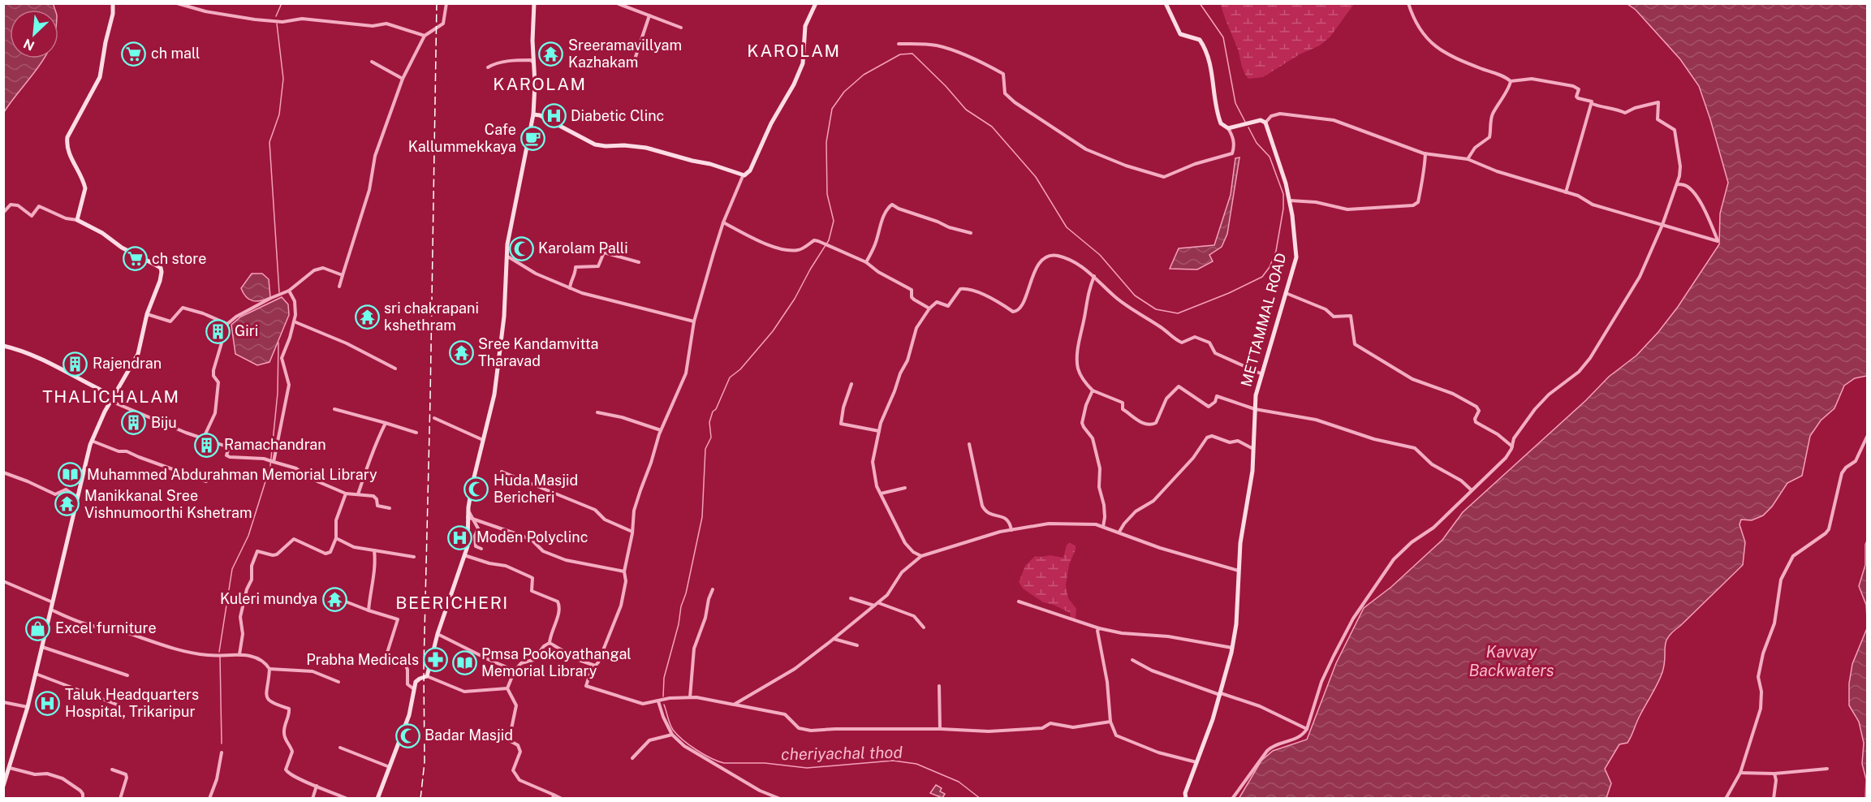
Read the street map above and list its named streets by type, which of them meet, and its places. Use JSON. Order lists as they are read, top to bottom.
{
  "streets": {
    "main road": ["METTAMMAL ROAD"]
  },
  "districts": [
    "KAROLAM",
    "KAROLAM",
    "THALICHALAM",
    "BEERICHERI"
  ],
  "water": ["Kavvay Backwaters", "cheriyachal thod"],
  "places": {
    "supermarket": ["ch mall", "ch store"],
    "temple": [
      "Sreeramavillyam Kazhakam",
      "sri chakrapani kshethram",
      "Sree Kandamvitta Tharavad",
      "Manikkanal Sree Vishnumoorthi Kshetram",
      "Kuleri mundya"
    ],
    "hospital": ["Diabetic Clinc", "Moden Polyclinc", "Taluk Headquarters Hospital, Trikaripur"],
    "cafe": ["Cafe Kallummekkaya"],
    "mosque": ["Karolam Palli", "Huda Masjid Bericheri", "Badar Masjid"],
    "building": [
      "Giri",
      "Rajendran",
      "Biju",
      "Ramachandran"
    ],
    "library": ["Muhammed Abdurahman Memorial Library", "Pmsa Pookoyathangal Memorial Library"],
    "shop": ["Excel furniture"],
    "pharmacy": ["Prabha Medicals"]
  },
  "north": "bottom left"
}
